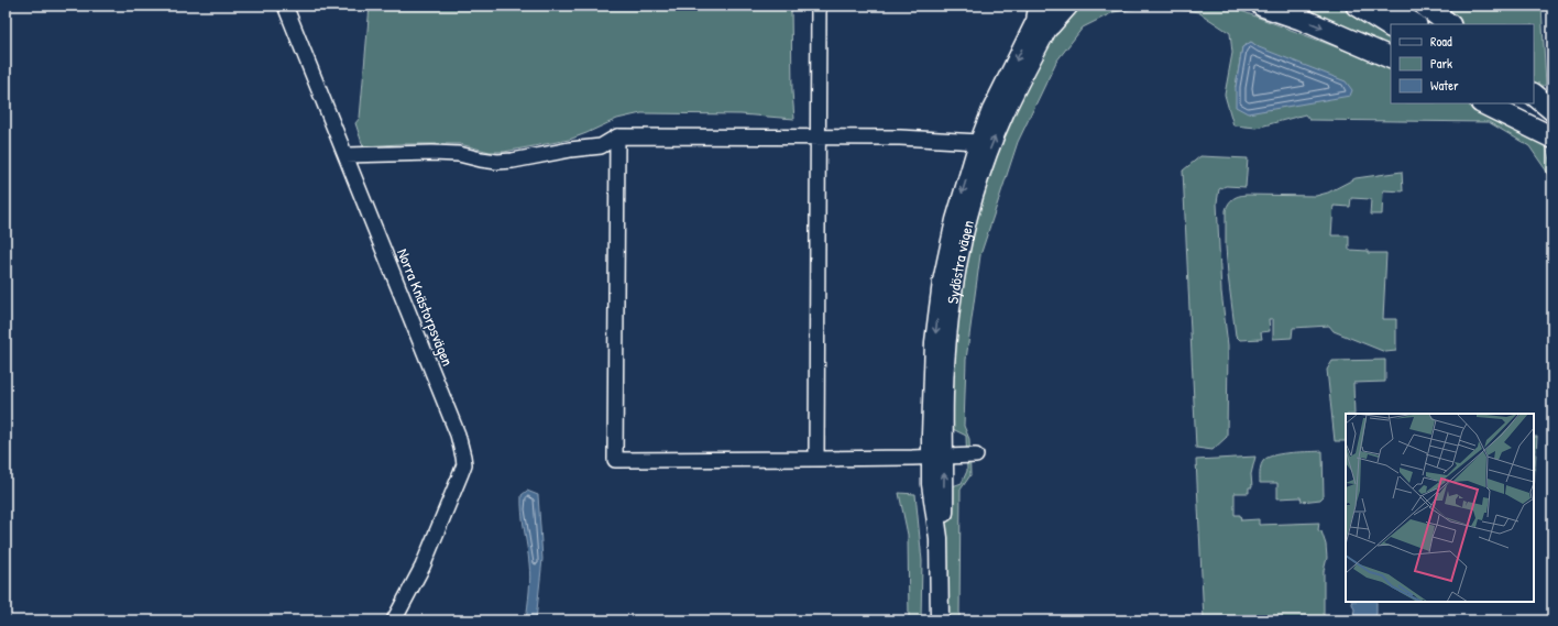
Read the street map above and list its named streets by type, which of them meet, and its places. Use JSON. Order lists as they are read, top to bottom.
{
  "streets": {
    "main road": ["Sydöstra vägen"],
    "street": ["Norra Knästorpsvägen"]
  },
  "legend": ["Road", "Park", "Water"]
}
